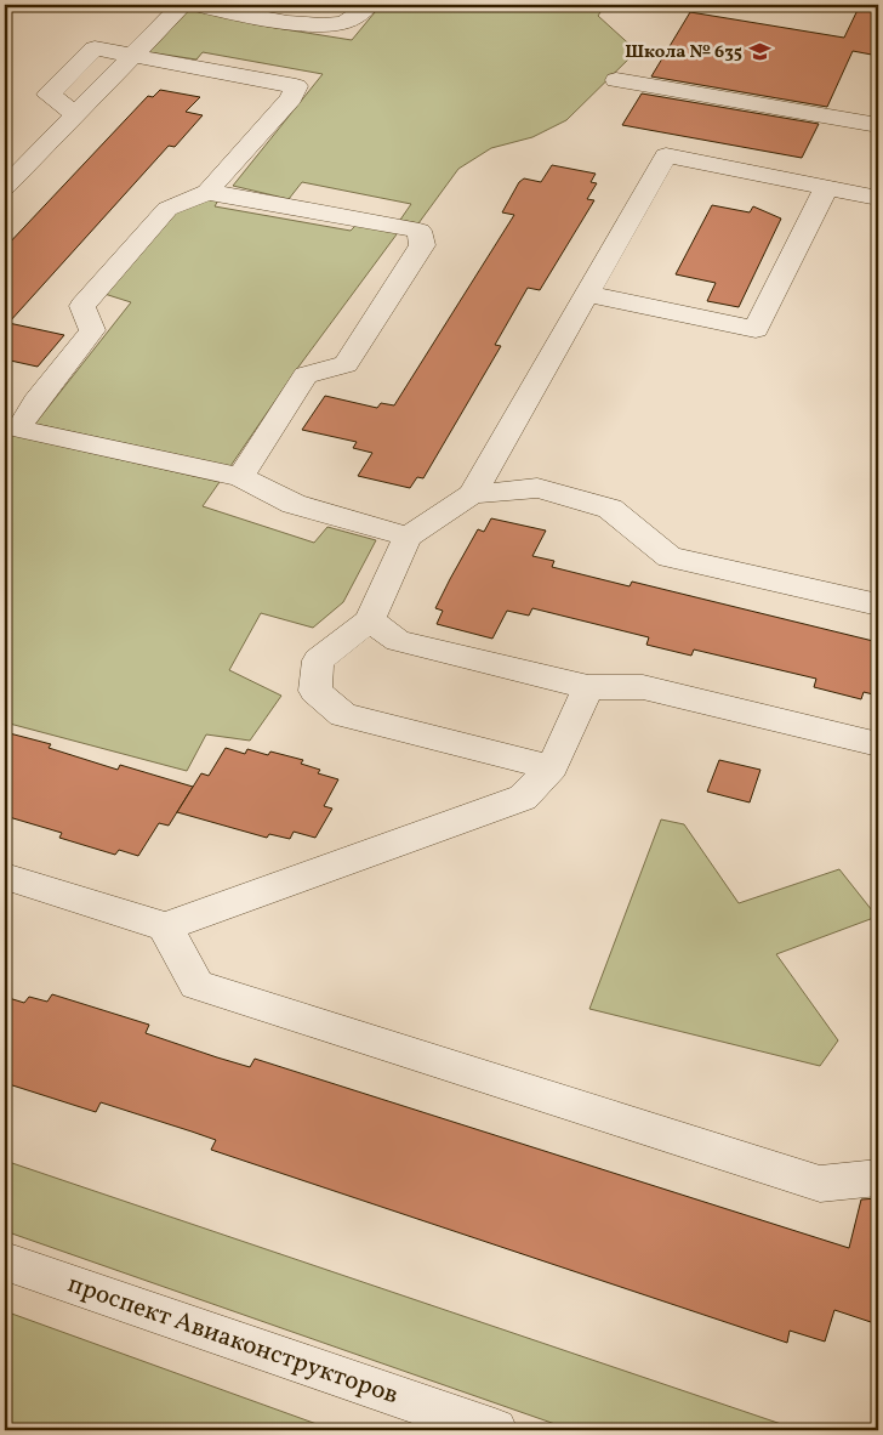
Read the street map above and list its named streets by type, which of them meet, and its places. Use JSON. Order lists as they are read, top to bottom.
{
  "streets": {
    "street": ["проспект Авиаконструкторов"]
  },
  "places": {
    "school or university": ["Школа № 635"]
  }
}
